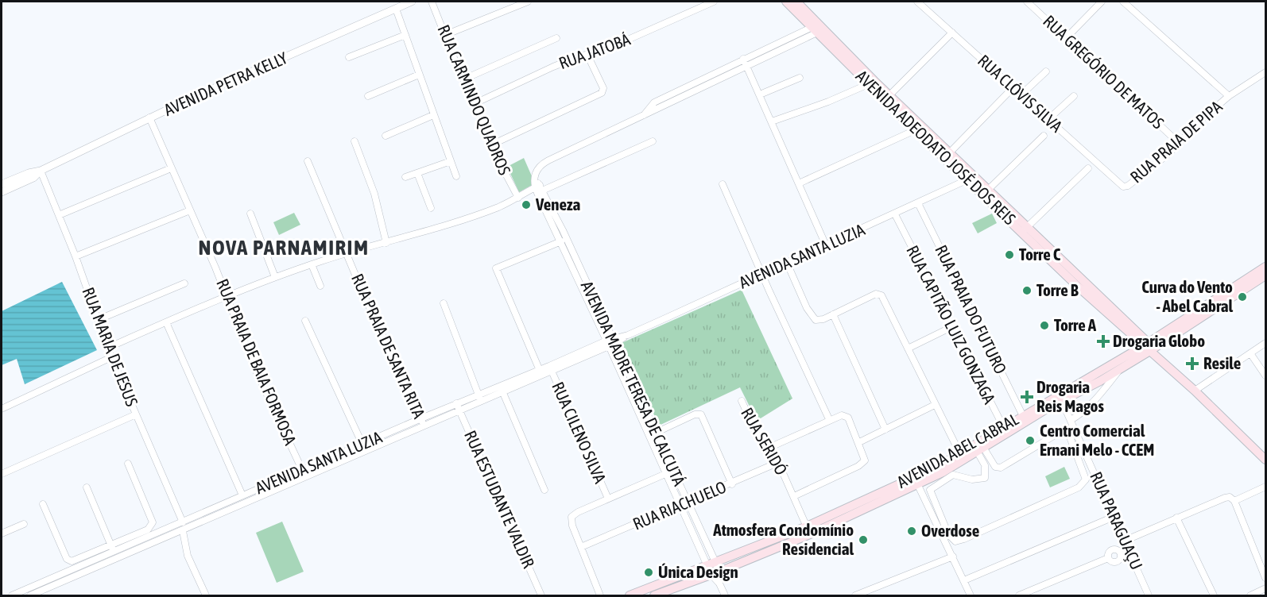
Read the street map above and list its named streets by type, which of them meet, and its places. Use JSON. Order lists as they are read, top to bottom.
{
  "streets": {
    "main road": ["AVENIDA ADEODATO JOSÉ DOS REIS", "AVENIDA ABEL CABRAL"],
    "street": [
      "RUA JATOBÁ",
      "RUA GREGÓRIO DE MATOS",
      "AVENIDA PETRA KELLY",
      "RUA CLÓVIS SILVA",
      "RUA CARMINDO QUADROS",
      "RUA PRAIA DE PIPA",
      "AVENIDA SANTA LUZIA",
      "RUA PRAIA DO FUTURO",
      "RUA CAPITÃO LUIZ GONZAGA",
      "RUA PRAIA DE SANTA RITA",
      "RUA MARIA DE JESUS",
      "RUA PRAIA DE BAIA FORMOSA",
      "AVENIDA MADRE TERESA DE CALCUTÁ",
      "RUA CILENO SILVA",
      "RUA SERIDÓ",
      "RUA ESTUDANTE VALDIR",
      "RUA RIACHUELO",
      "RUA PARAGUAÇU"
    ]
  },
  "crossings": [
    ["RUA JATOBÁ", "RUA CARMINDO QUADROS"],
    ["RUA GREGÓRIO DE MATOS", "RUA PRAIA DE PIPA"],
    ["AVENIDA PETRA KELLY", "RUA MARIA DE JESUS"],
    ["AVENIDA PETRA KELLY", "RUA PRAIA DE BAIA FORMOSA"],
    ["RUA CLÓVIS SILVA", "RUA PRAIA DE PIPA"],
    ["AVENIDA ADEODATO JOSÉ DOS REIS", "AVENIDA SANTA LUZIA"],
    ["AVENIDA ADEODATO JOSÉ DOS REIS", "AVENIDA ABEL CABRAL"],
    ["AVENIDA SANTA LUZIA", "RUA PRAIA DO FUTURO"],
    ["AVENIDA SANTA LUZIA", "RUA CAPITÃO LUIZ GONZAGA"],
    ["AVENIDA SANTA LUZIA", "RUA PRAIA DE SANTA RITA"],
    ["AVENIDA SANTA LUZIA", "RUA MARIA DE JESUS"],
    ["AVENIDA SANTA LUZIA", "RUA PRAIA DE BAIA FORMOSA"],
    ["AVENIDA SANTA LUZIA", "AVENIDA MADRE TERESA DE CALCUTÁ"],
    ["AVENIDA SANTA LUZIA", "RUA CILENO SILVA"],
    ["AVENIDA SANTA LUZIA", "RUA ESTUDANTE VALDIR"],
    ["RUA PRAIA DO FUTURO", "AVENIDA ABEL CABRAL"],
    ["RUA CAPITÃO LUIZ GONZAGA", "AVENIDA ABEL CABRAL"],
    ["AVENIDA MADRE TERESA DE CALCUTÁ", "AVENIDA ABEL CABRAL"],
    ["AVENIDA MADRE TERESA DE CALCUTÁ", "RUA RIACHUELO"],
    ["RUA SERIDÓ", "AVENIDA ABEL CABRAL"],
    ["RUA SERIDÓ", "RUA RIACHUELO"],
    ["AVENIDA ABEL CABRAL", "RUA PARAGUAÇU"]
  ],
  "districts": ["NOVA PARNAMIRIM"],
  "places": {
    "other": [
      "Veneza",
      "Torre C",
      "Torre B",
      "Curva do Vento - Abel Cabral",
      "Torre A",
      "Centro Comercial Ernani Melo - CCEM",
      "Overdose",
      "Atmosfera Condomínio Residencial",
      "Única Design"
    ],
    "health": ["Drogaria Globo", "Resile", "Drogaria Reis Magos"]
  }
}
